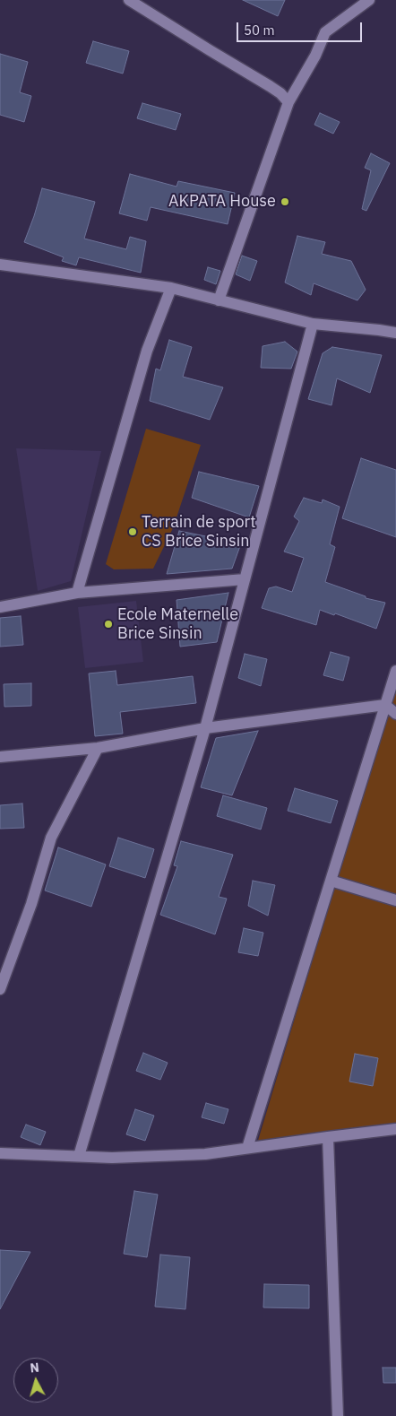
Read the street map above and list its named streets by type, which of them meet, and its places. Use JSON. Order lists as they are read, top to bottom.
{
  "places": ["AKPATA House", "Terrain de sport CS Brice Sinsin", "Ecole Maternelle Brice Sinsin"],
  "scale_bar": "50 m",
  "north": "top"
}
